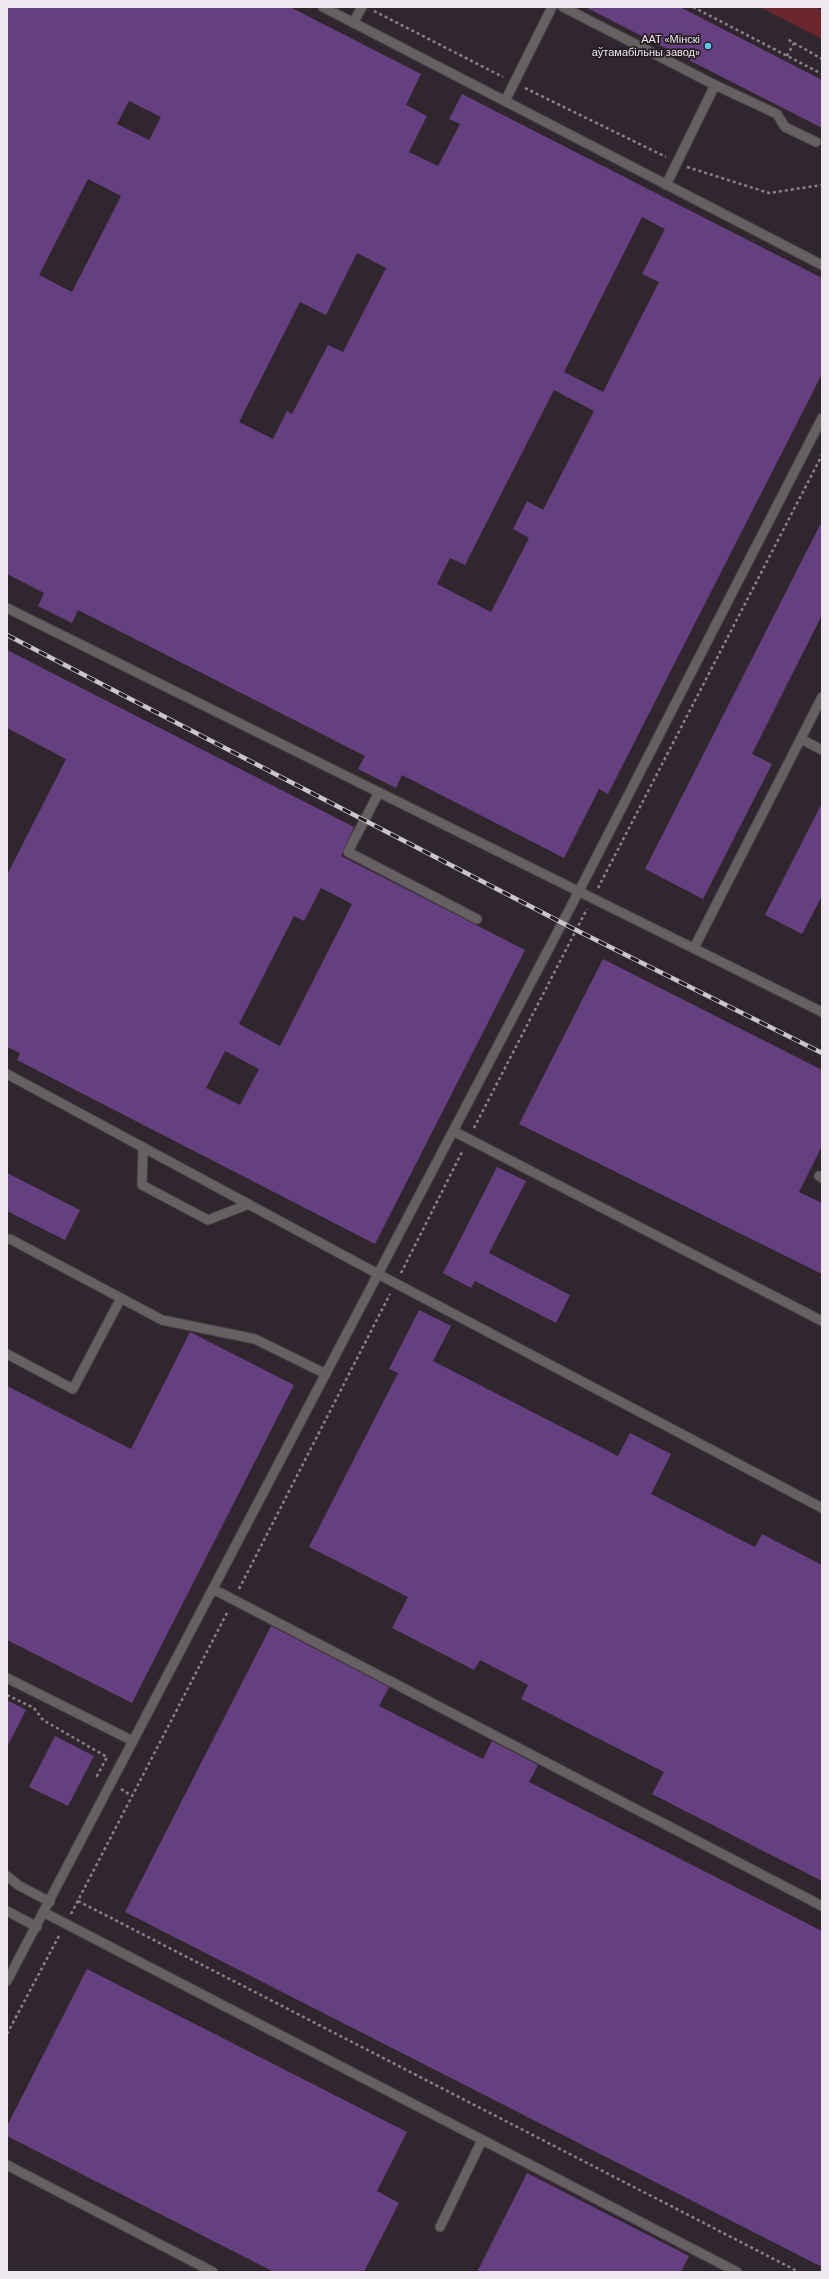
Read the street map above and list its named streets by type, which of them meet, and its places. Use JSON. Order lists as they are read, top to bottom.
{
  "places": ["ААТ «Мінскі аўтамабільны завод»"]
}
